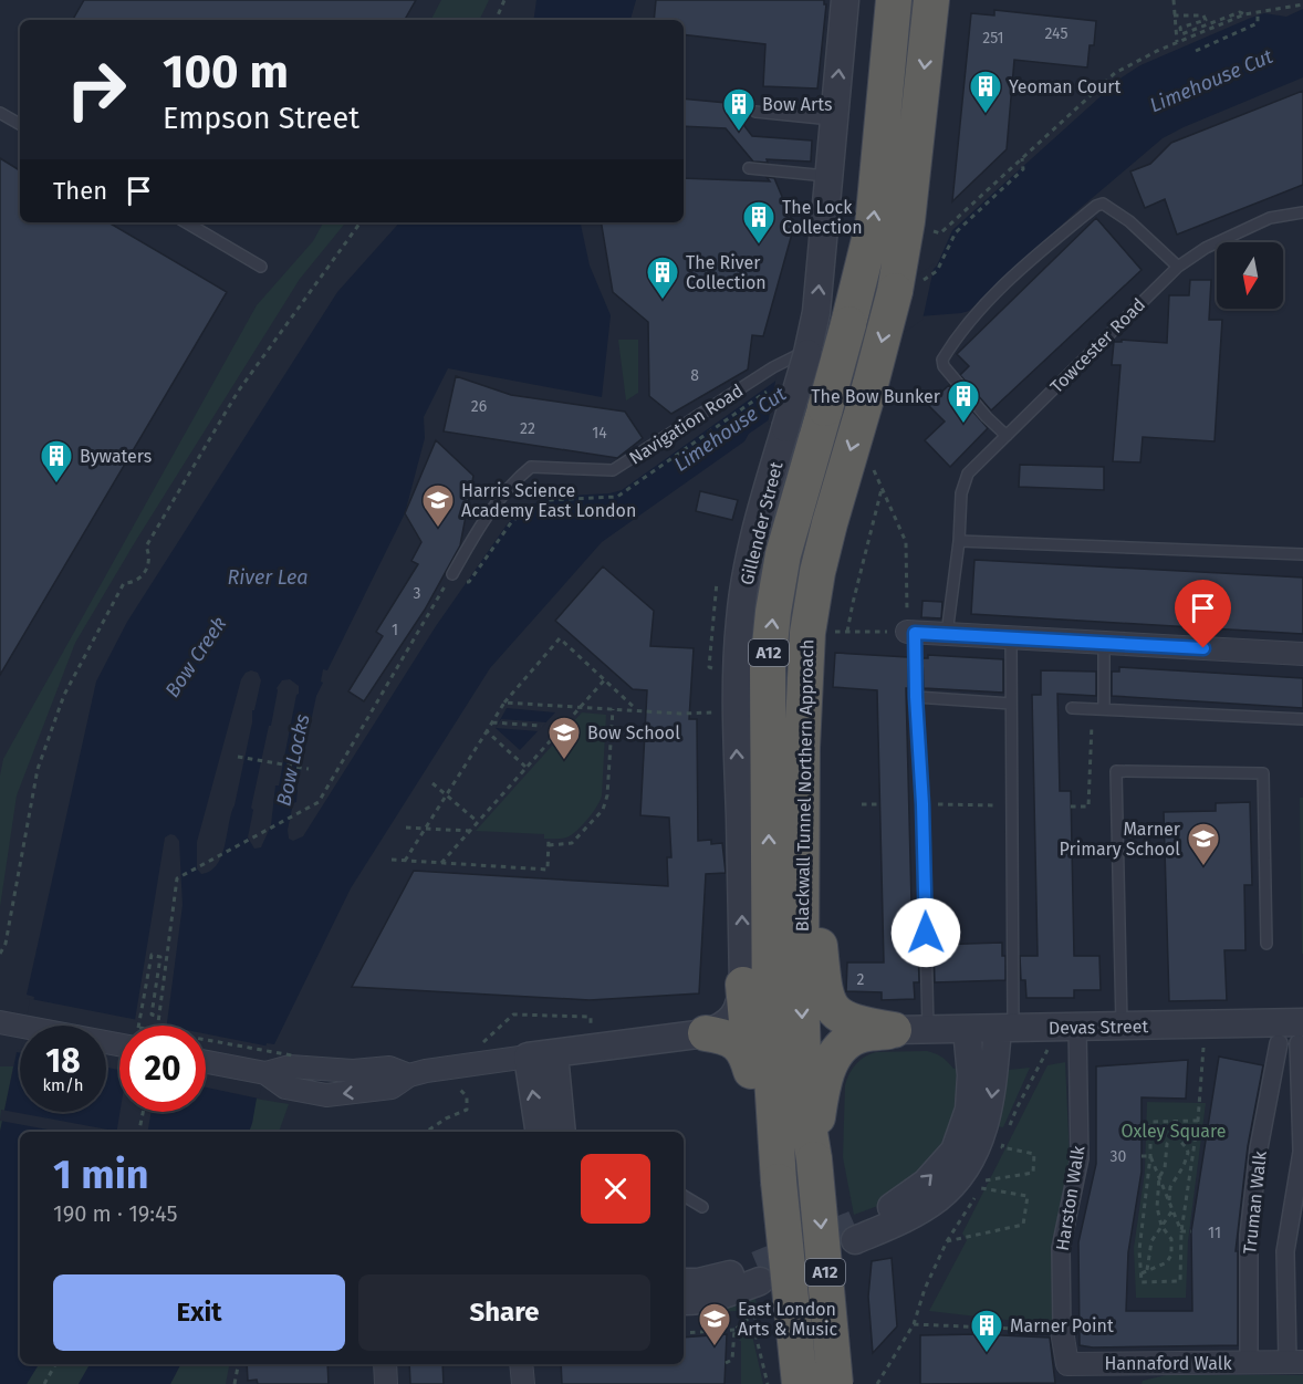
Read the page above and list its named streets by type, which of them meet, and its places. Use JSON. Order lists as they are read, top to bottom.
{
  "streets": {
    "highway": ["A12", "Blackwall Tunnel Northern Approach"],
    "street": [
      "Gillender Street",
      "Devas Street",
      "Harston Walk",
      "Truman Walk",
      "Hannaford Walk"
    ],
    "lane": ["Towcester Road", "Navigation Road"]
  },
  "crossings": [
    ["Navigation Road", "Gillender Street"],
    ["Devas Street", "Harston Walk"],
    ["Devas Street", "Truman Walk"],
    ["Harston Walk", "Hannaford Walk"],
    ["Truman Walk", "Hannaford Walk"]
  ],
  "one_way": ["Gillender Street"],
  "water": [
    "Limehouse Cut",
    "River Lea",
    "Bow Creek",
    "Bow Locks"
  ],
  "parks": ["Oxley Square"],
  "places": {
    "building": [
      "Yeoman Court",
      "Bow Arts",
      "The Lock Collection",
      "The River Collection",
      "The Bow Bunker",
      "Bywaters",
      "Marner Point"
    ],
    "school or university": [
      "Harris Science Academy East London",
      "Bow School",
      "Marner Primary School",
      "East London Arts & Music"
    ]
  },
  "house_numbers": [
    "245",
    "251",
    "8",
    "26",
    "22",
    "14",
    "3",
    "1",
    "2",
    "30",
    "11"
  ],
  "north": "bottom",
  "page": {
    "turn": ["100 m", "Empson Street"],
    "then": "Then",
    "speed": "18 km/h",
    "limit": "20",
    "heading": ["1 min", "190 m · 19:45"],
    "buttons": ["Exit", "Share"]
  }
}
